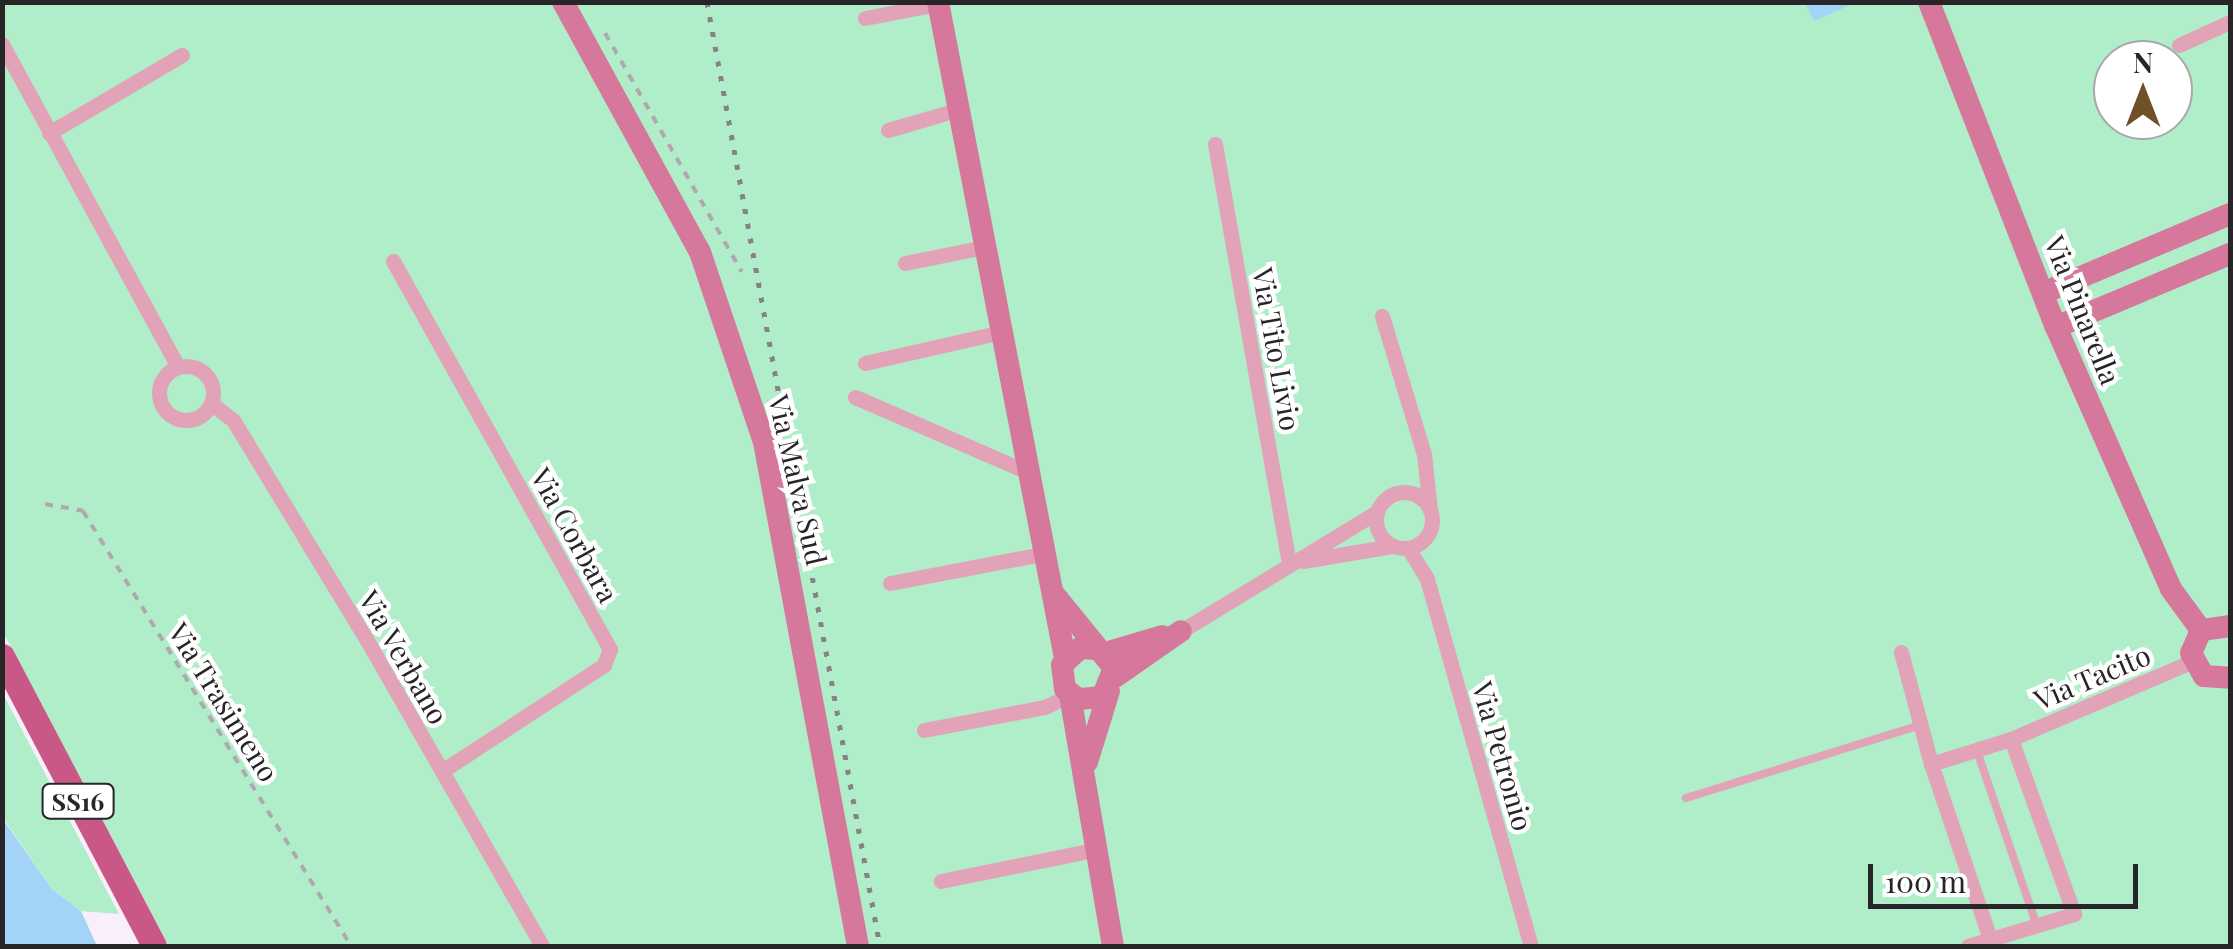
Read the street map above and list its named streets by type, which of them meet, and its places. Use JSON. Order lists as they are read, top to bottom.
{
  "streets": {
    "main road": ["SS16"],
    "street": [
      "Via Pinarella",
      "Via Tito Livio",
      "Via Malva Sud",
      "Via Corbara",
      "Via Verbano",
      "Via Tacito",
      "Via Petronio"
    ],
    "path": ["Via Trasimeno"]
  },
  "crossings": [
    ["Via Corbara", "Via Verbano"]
  ],
  "scale_bar": "100 m",
  "north": "top"
}
